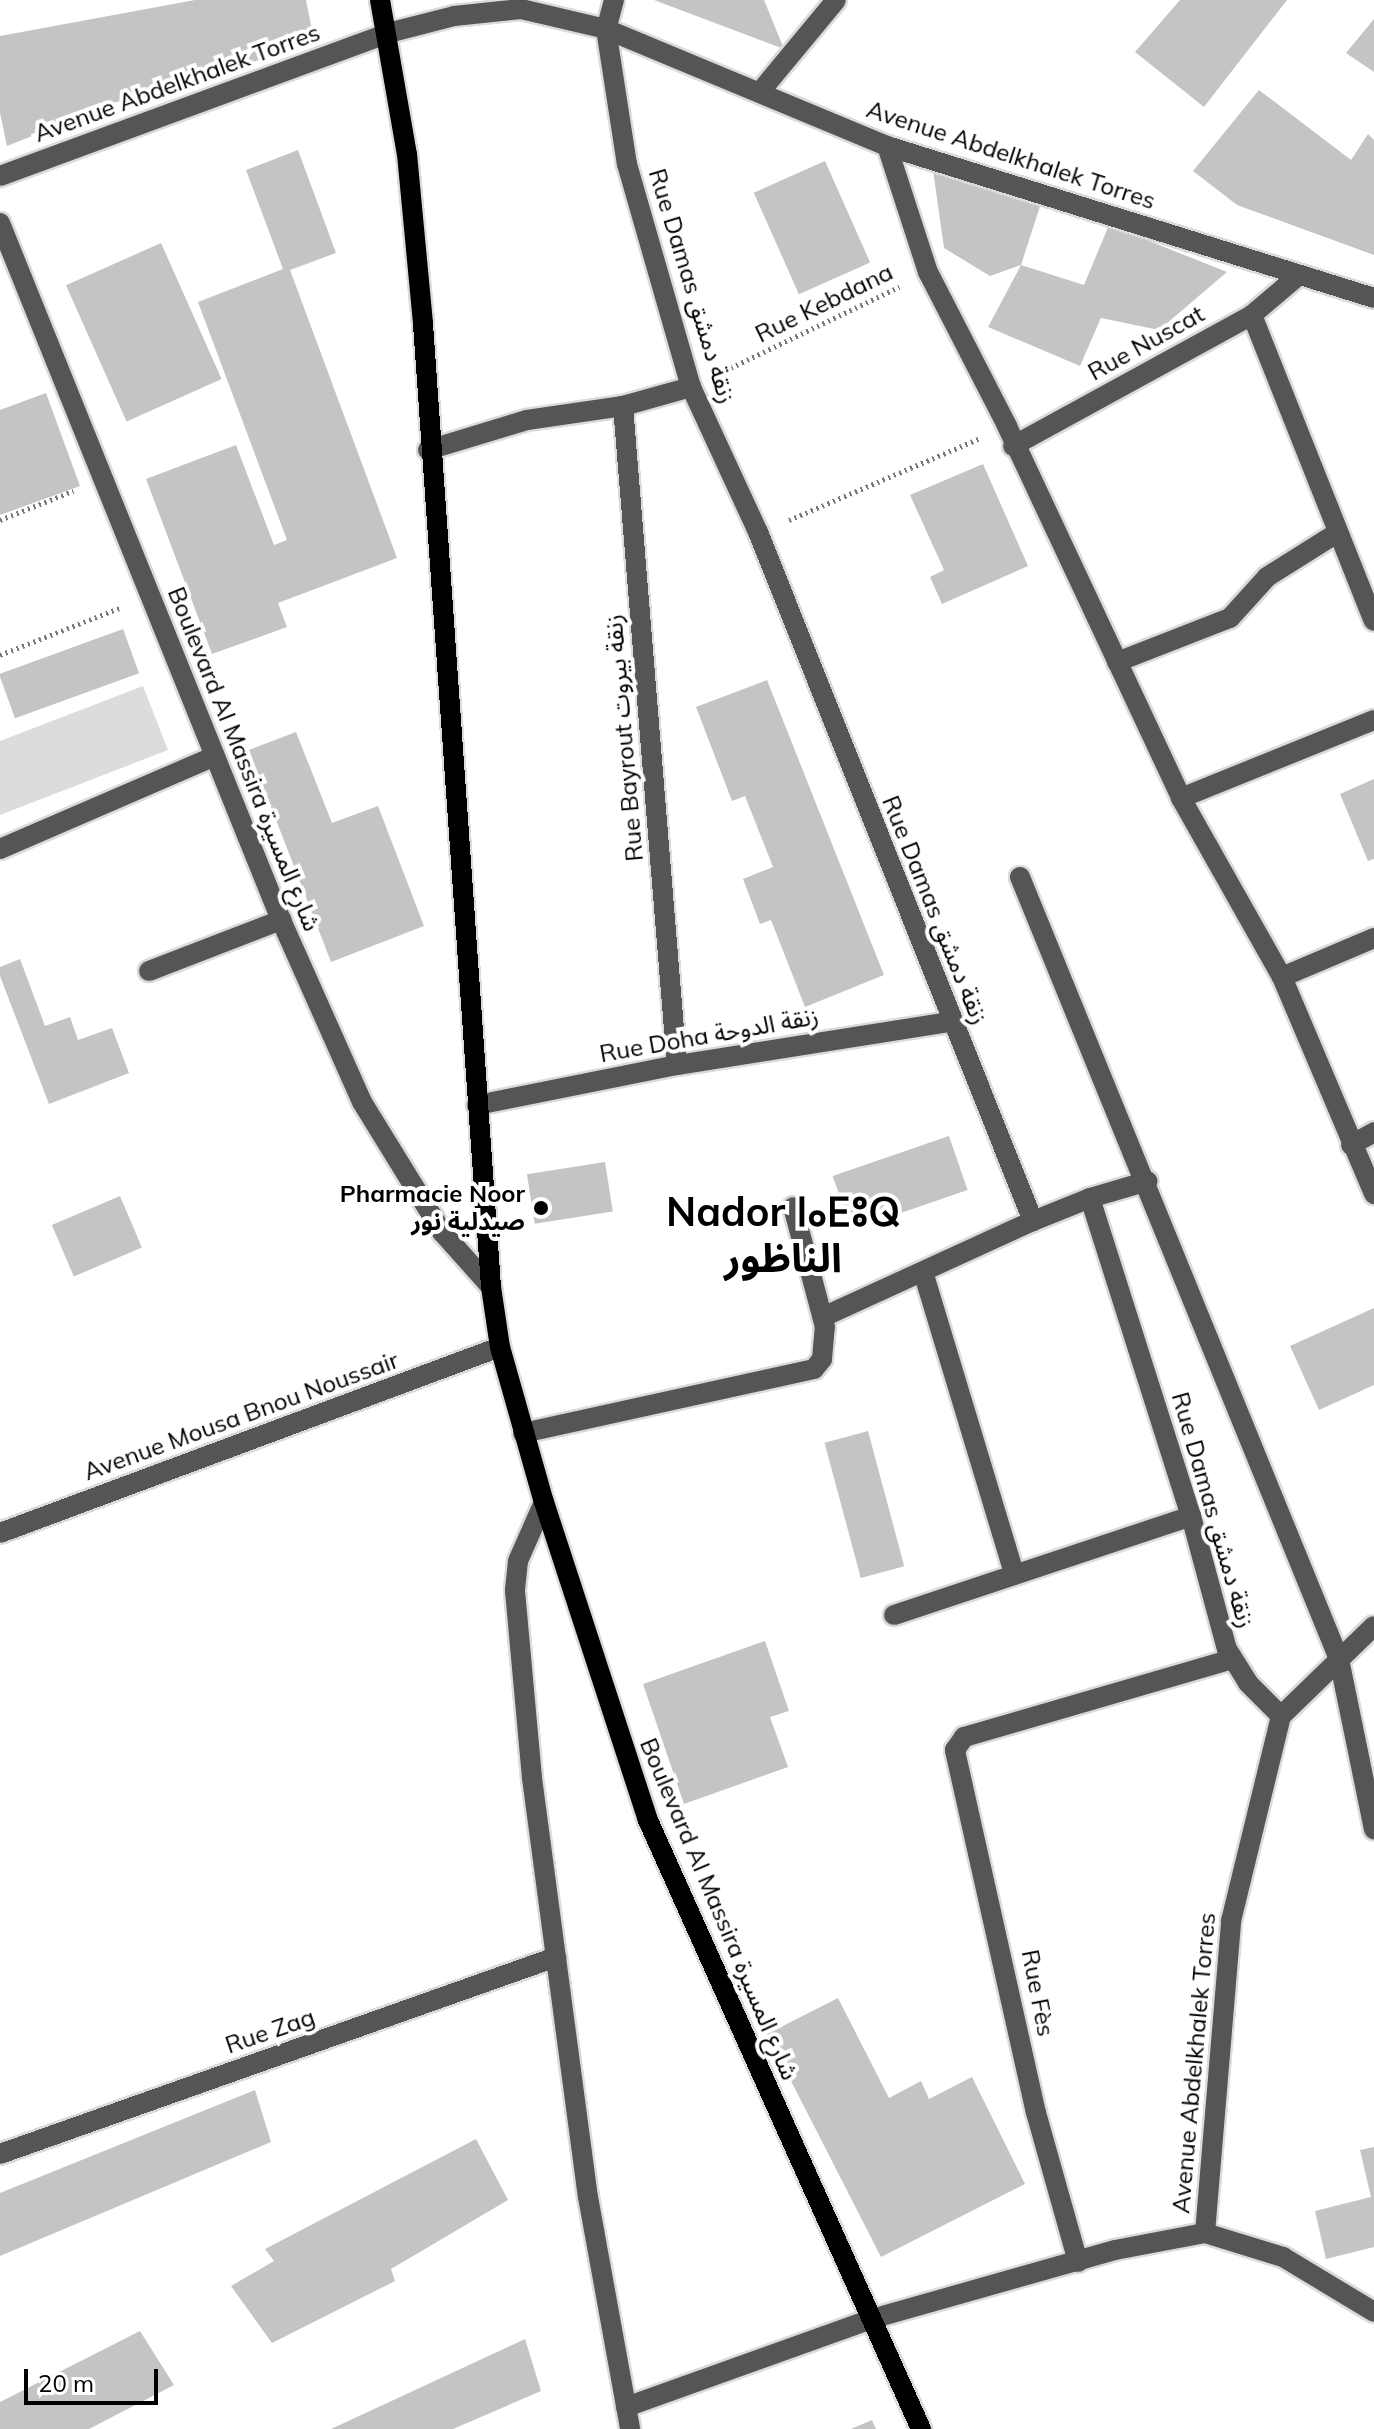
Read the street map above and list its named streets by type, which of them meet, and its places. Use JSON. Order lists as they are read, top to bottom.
{
  "streets": {
    "main road": ["Boulevard Al Massira شارع المسيرة"],
    "street": [
      "Avenue Abdelkhalek Torres",
      "Rue Damas زنقة دمشق",
      "Rue Nuscat",
      "Rue Bayrout زنقة بيروت",
      "Rue Doha زنقة الدوحة",
      "Avenue Mousa Bnou Noussair",
      "Rue Fès",
      "Rue Zag"
    ],
    "path": ["Rue Kebdana"]
  },
  "crossings": [
    ["Avenue Abdelkhalek Torres", "Rue Damas زنقة دمشق"],
    ["Avenue Abdelkhalek Torres", "Rue Nuscat"],
    ["Avenue Abdelkhalek Torres", "Boulevard Al Massira شارع المسيرة"],
    ["Avenue Abdelkhalek Torres", "Rue Fès"],
    ["Rue Damas زنقة دمشق", "Rue Kebdana"],
    ["Rue Damas زنقة دمشق", "Rue Doha زنقة الدوحة"],
    ["Rue Damas زنقة دمشق", "Rue Fès"],
    ["Rue Bayrout زنقة بيروت", "Rue Doha زنقة الدوحة"],
    ["Boulevard Al Massira شارع المسيرة", "Rue Doha زنقة الدوحة"],
    ["Boulevard Al Massira شارع المسيرة", "Avenue Mousa Bnou Noussair"]
  ],
  "districts": ["Nador ⵏⴰⴹⵓⵕ الناظور"],
  "places": ["Pharmacie Noor صيدلية نور"],
  "scale_bar": "20 m"
}
